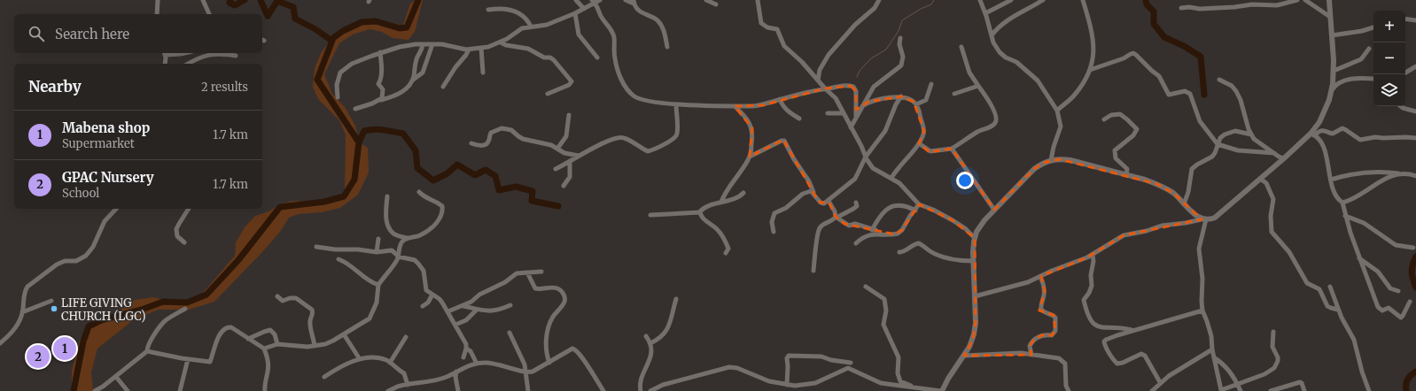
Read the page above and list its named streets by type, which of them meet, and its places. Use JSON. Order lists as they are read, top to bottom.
{
  "places": ["LIFE GIVING CHURCH (LGC)"],
  "page": {
    "map_buttons": ["+", "−"],
    "search": "Search here",
    "heading": ["Nearby", "2 results"],
    "list": [
      {
        "mark": "1",
        "name": "Mabena shop",
        "note": "Supermarket",
        "value": "1.7 km"
      },
      {
        "mark": "2",
        "name": "GPAC Nursery",
        "note": "School",
        "value": "1.7 km"
      }
    ],
    "pins": ["1", "2"]
  }
}
